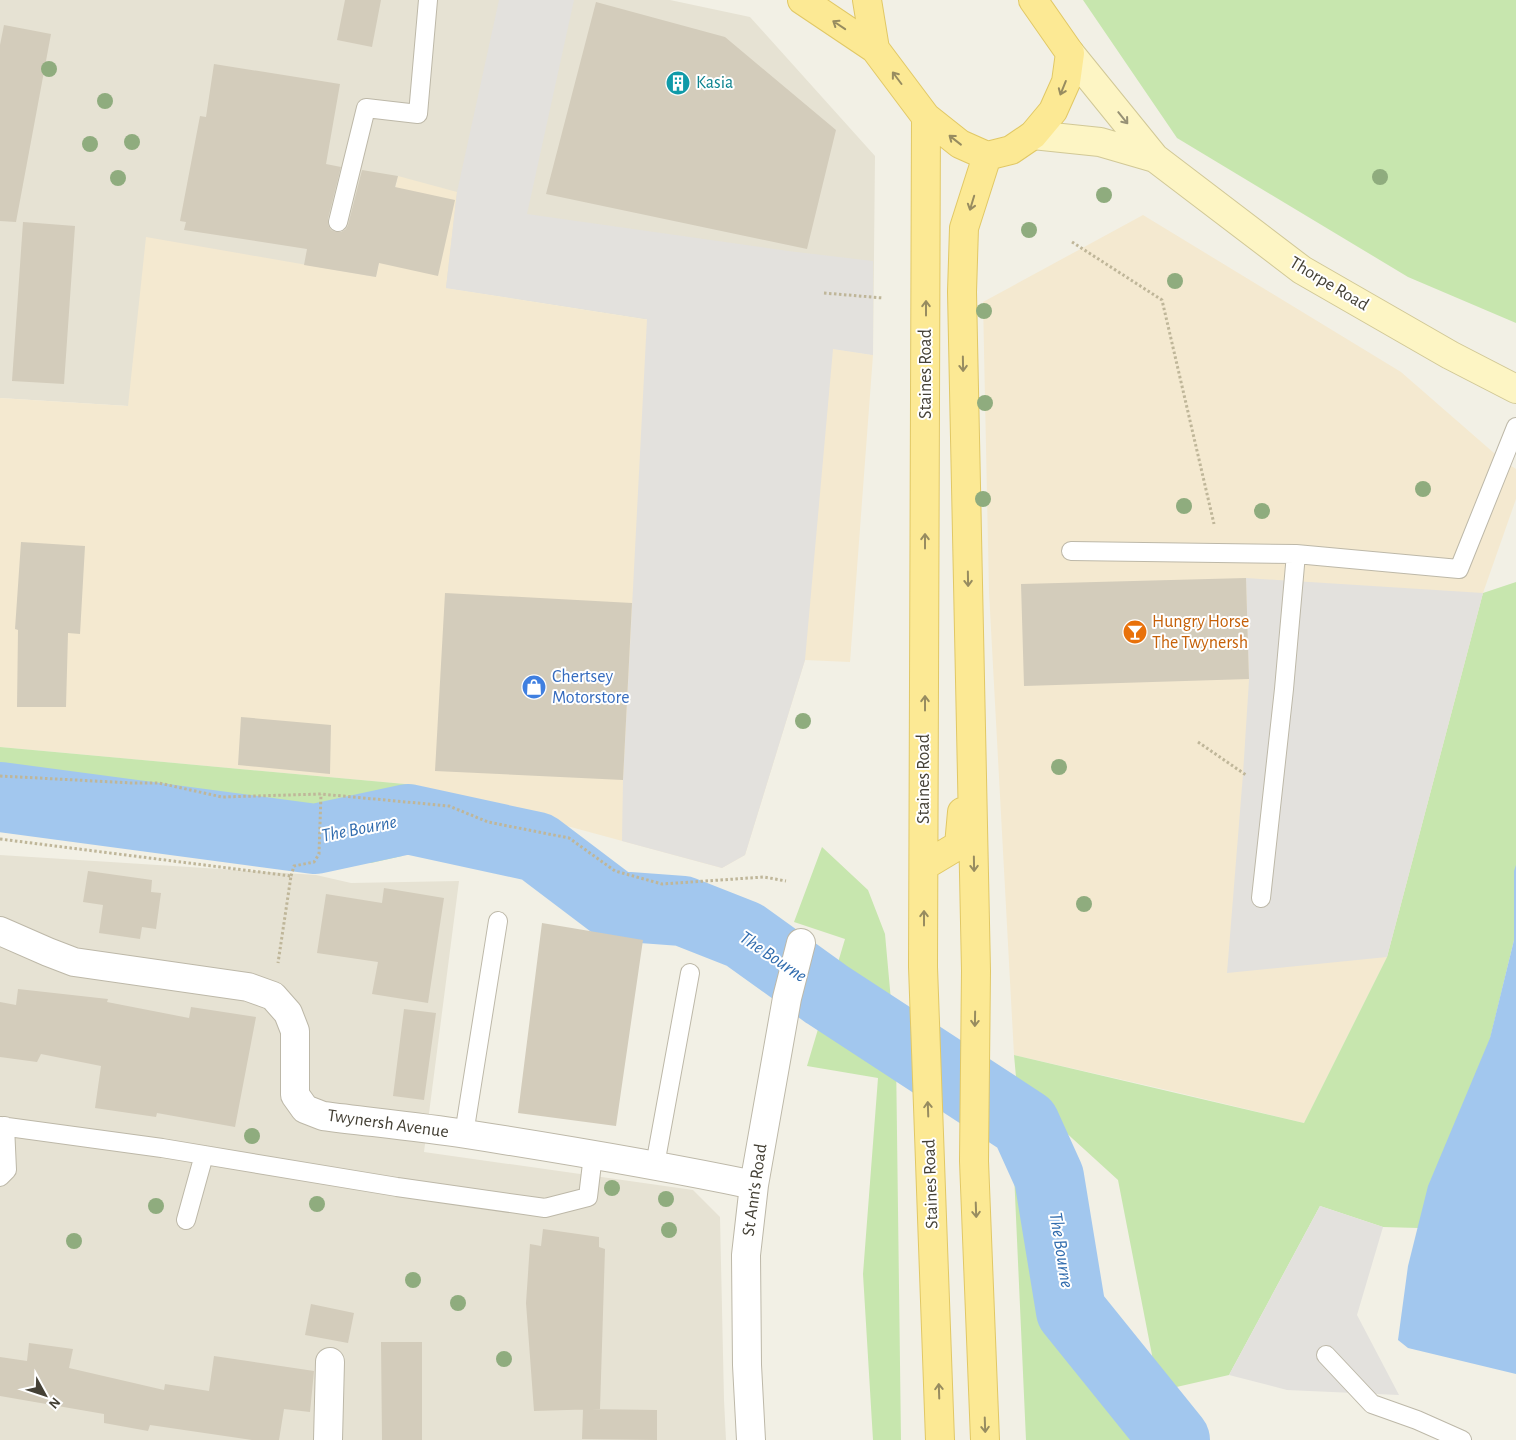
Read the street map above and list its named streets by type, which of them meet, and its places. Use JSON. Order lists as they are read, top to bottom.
{
  "streets": {
    "main road": ["Thorpe Road", "Staines Road"],
    "street": ["Twynersh Avenue", "St Ann's Road"]
  },
  "crossings": [
    ["Twynersh Avenue", "St Ann's Road"]
  ],
  "water": ["The Bourne"],
  "places": {
    "building": ["Kasia"],
    "bar": ["Hungry Horse The Twynersh"],
    "shop": ["Chertsey Motorstore"]
  },
  "north": "bottom right"
}
